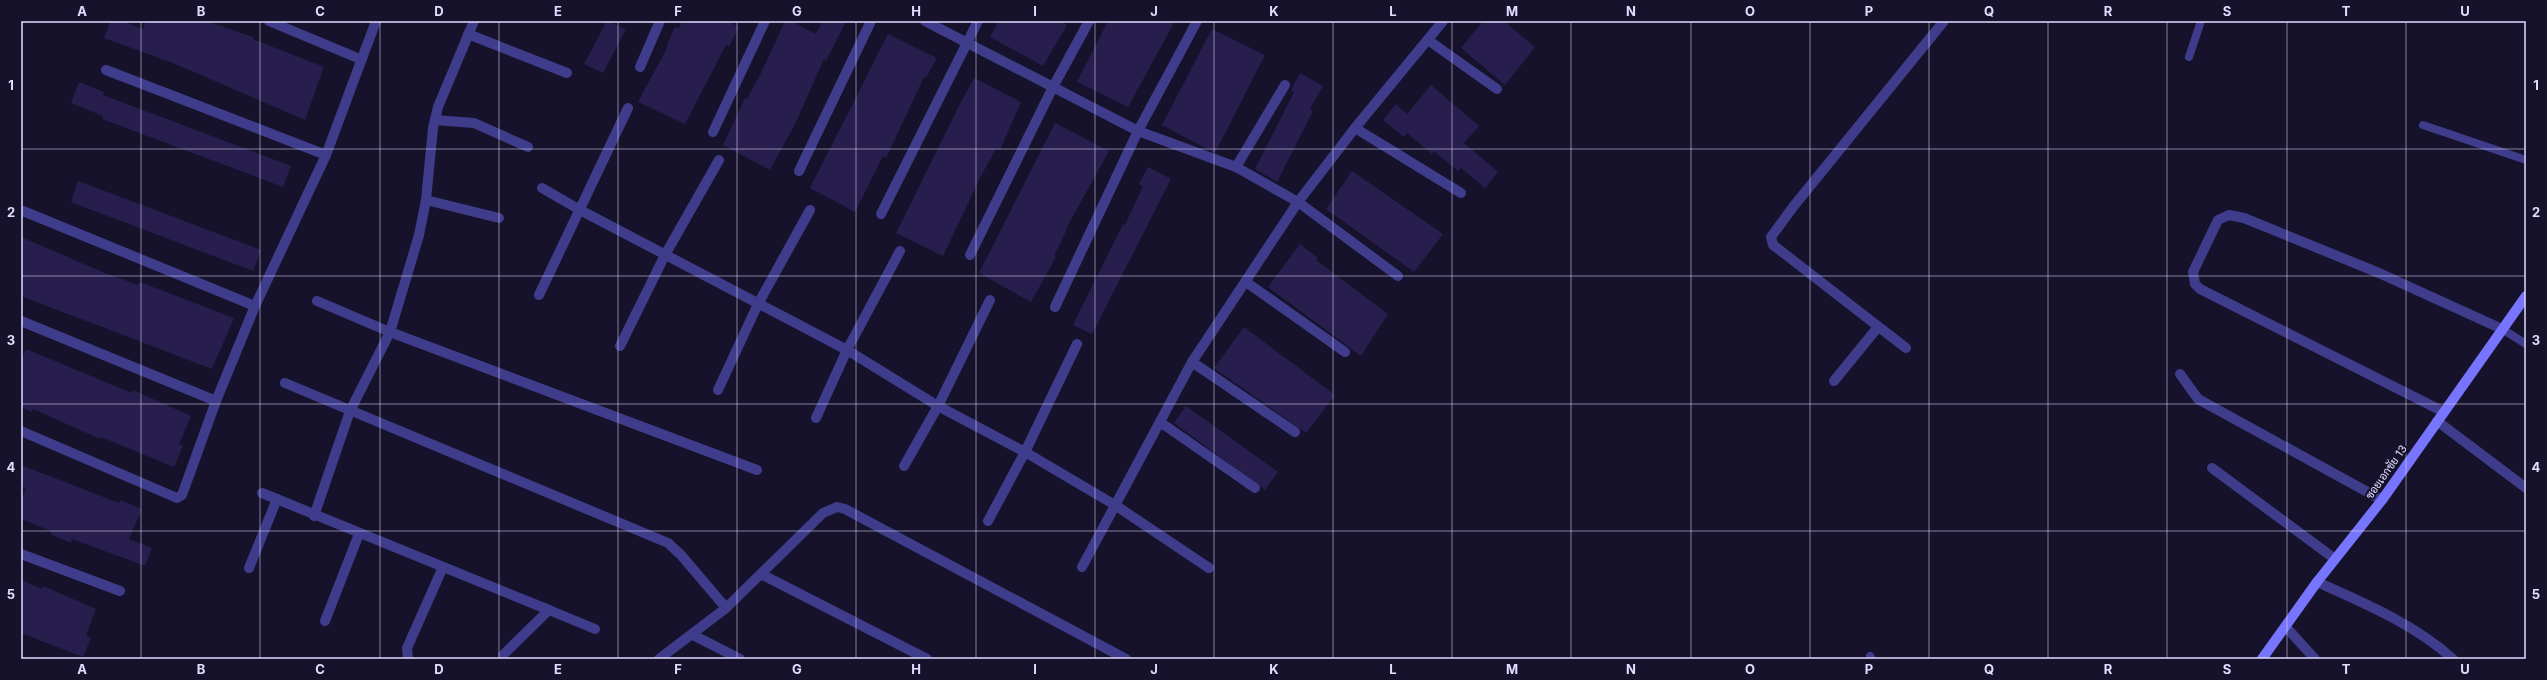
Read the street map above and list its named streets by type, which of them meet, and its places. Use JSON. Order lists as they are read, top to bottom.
{
  "streets": {
    "street": ["ซอยเอกชัย 13"]
  },
  "grid": {
    "columns": [
      "A",
      "B",
      "C",
      "D",
      "E",
      "F",
      "G",
      "H",
      "I",
      "J",
      "K",
      "L",
      "M",
      "N",
      "O",
      "P",
      "Q",
      "R",
      "S",
      "T",
      "U"
    ],
    "rows": [
      "1",
      "2",
      "3",
      "4",
      "5"
    ]
  }
}
